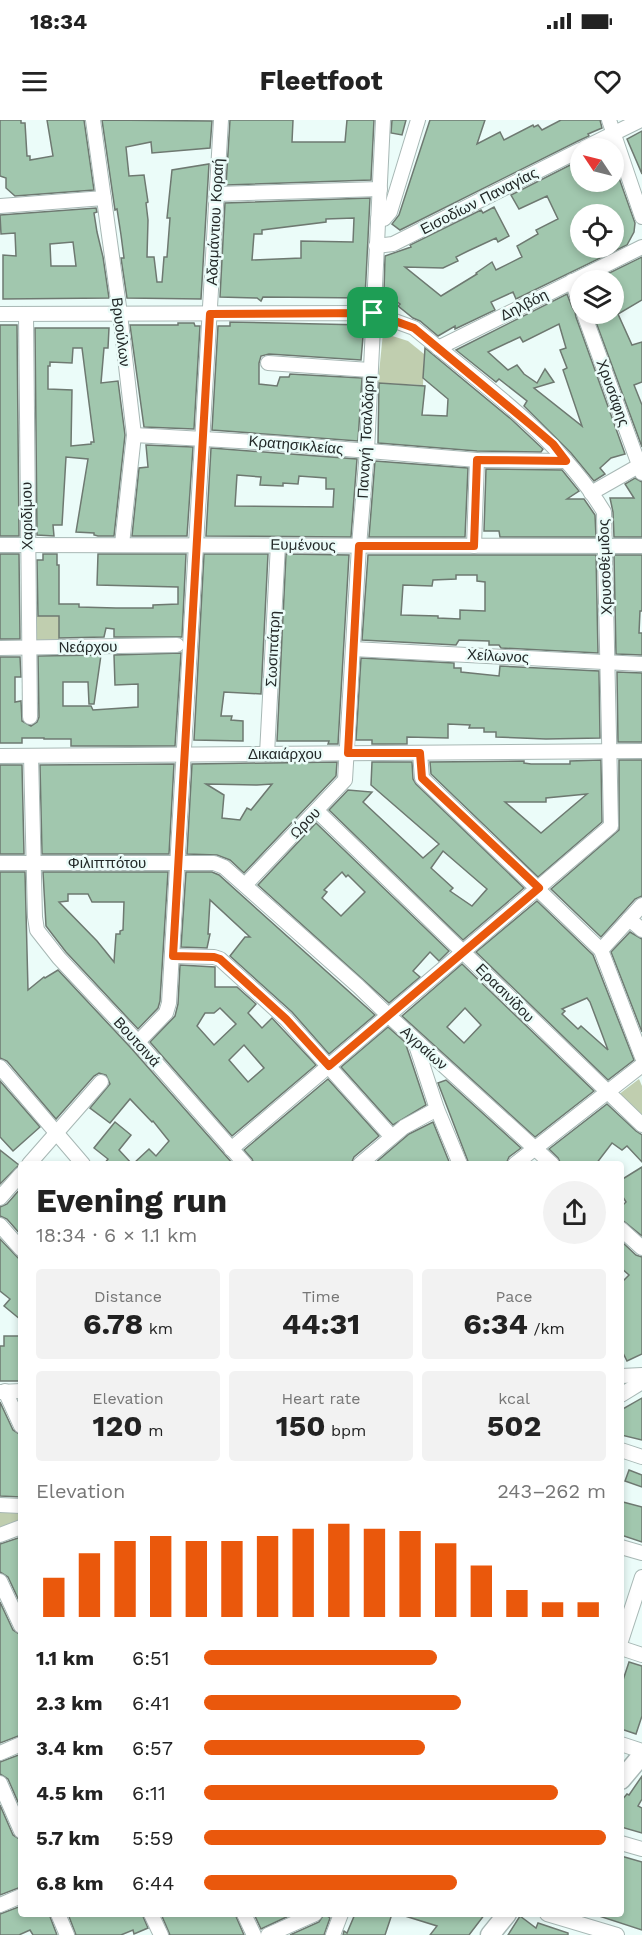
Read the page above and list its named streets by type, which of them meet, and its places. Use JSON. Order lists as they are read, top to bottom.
{
  "streets": {
    "street": [
      "Εισοδίων Παναγίας",
      "Αδαμάντιου Κοραή",
      "Δηλβόη",
      "Βρυούλων",
      "Χρυσάφης",
      "Παναγή Τσαλδάρη",
      "Κρατησικλείας",
      "Χαριδίμου",
      "Ευμένους",
      "Χρυσοθέμιδος",
      "Νεάρχου",
      "Σωσιπάτρη",
      "Χείλωνος",
      "Δικαιάρχου",
      "Ώρου",
      "Φιλιππότου",
      "Ερασινίδου",
      "Βουτσινά",
      "Αγραίων"
    ]
  },
  "crossings": [
    ["Εισοδίων Παναγίας", "Παναγή Τσαλδάρη"],
    ["Αδαμάντιου Κοραή", "Κρατησικλείας"],
    ["Αδαμάντιου Κοραή", "Ευμένους"],
    ["Αδαμάντιου Κοραή", "Δικαιάρχου"],
    ["Αδαμάντιου Κοραή", "Φιλιππότου"],
    ["Αδαμάντιου Κοραή", "Βουτσινά"],
    ["Δηλβόη", "Χρυσοθέμιδος"],
    ["Βρυούλων", "Κρατησικλείας"],
    ["Βρυούλων", "Ευμένους"],
    ["Παναγή Τσαλδάρη", "Κρατησικλείας"],
    ["Παναγή Τσαλδάρη", "Ευμένους"],
    ["Παναγή Τσαλδάρη", "Χρυσοθέμιδος"],
    ["Παναγή Τσαλδάρη", "Χείλωνος"],
    ["Παναγή Τσαλδάρη", "Δικαιάρχου"],
    ["Παναγή Τσαλδάρη", "Ώρου"],
    ["Κρατησικλείας", "Χρυσοθέμιδος"],
    ["Χαριδίμου", "Ευμένους"],
    ["Χαριδίμου", "Νεάρχου"],
    ["Ευμένους", "Χρυσοθέμιδος"],
    ["Ευμένους", "Σωσιπάτρη"],
    ["Χρυσοθέμιδος", "Χείλωνος"],
    ["Χρυσοθέμιδος", "Δικαιάρχου"],
    ["Σωσιπάτρη", "Δικαιάρχου"],
    ["Δικαιάρχου", "Ώρου"],
    ["Ώρου", "Ερασινίδου"],
    ["Ώρου", "Αγραίων"],
    ["Φιλιππότου", "Βουτσινά"],
    ["Φιλιππότου", "Αγραίων"]
  ],
  "north": "top left",
  "page": {
    "status": "18:34",
    "header": "Fleetfoot",
    "heading": ["Evening run", "18:34 · 6 × 1.1 km"],
    "stats": [
      ["Distance", "6.78 km"],
      ["Time", "44:31"],
      ["Pace", "6:34 /km"],
      ["Elevation", "120 m"],
      ["Heart rate", "150 bpm"],
      ["kcal", "502"]
    ],
    "chart": ["Elevation", "243–262 m"],
    "list": [
      {
        "name": "1.1 km",
        "note": "6:51"
      },
      {
        "name": "2.3 km",
        "note": "6:41"
      },
      {
        "name": "3.4 km",
        "note": "6:57"
      },
      {
        "name": "4.5 km",
        "note": "6:11"
      },
      {
        "name": "5.7 km",
        "note": "5:59"
      },
      {
        "name": "6.8 km",
        "note": "6:44"
      }
    ]
  }
}
